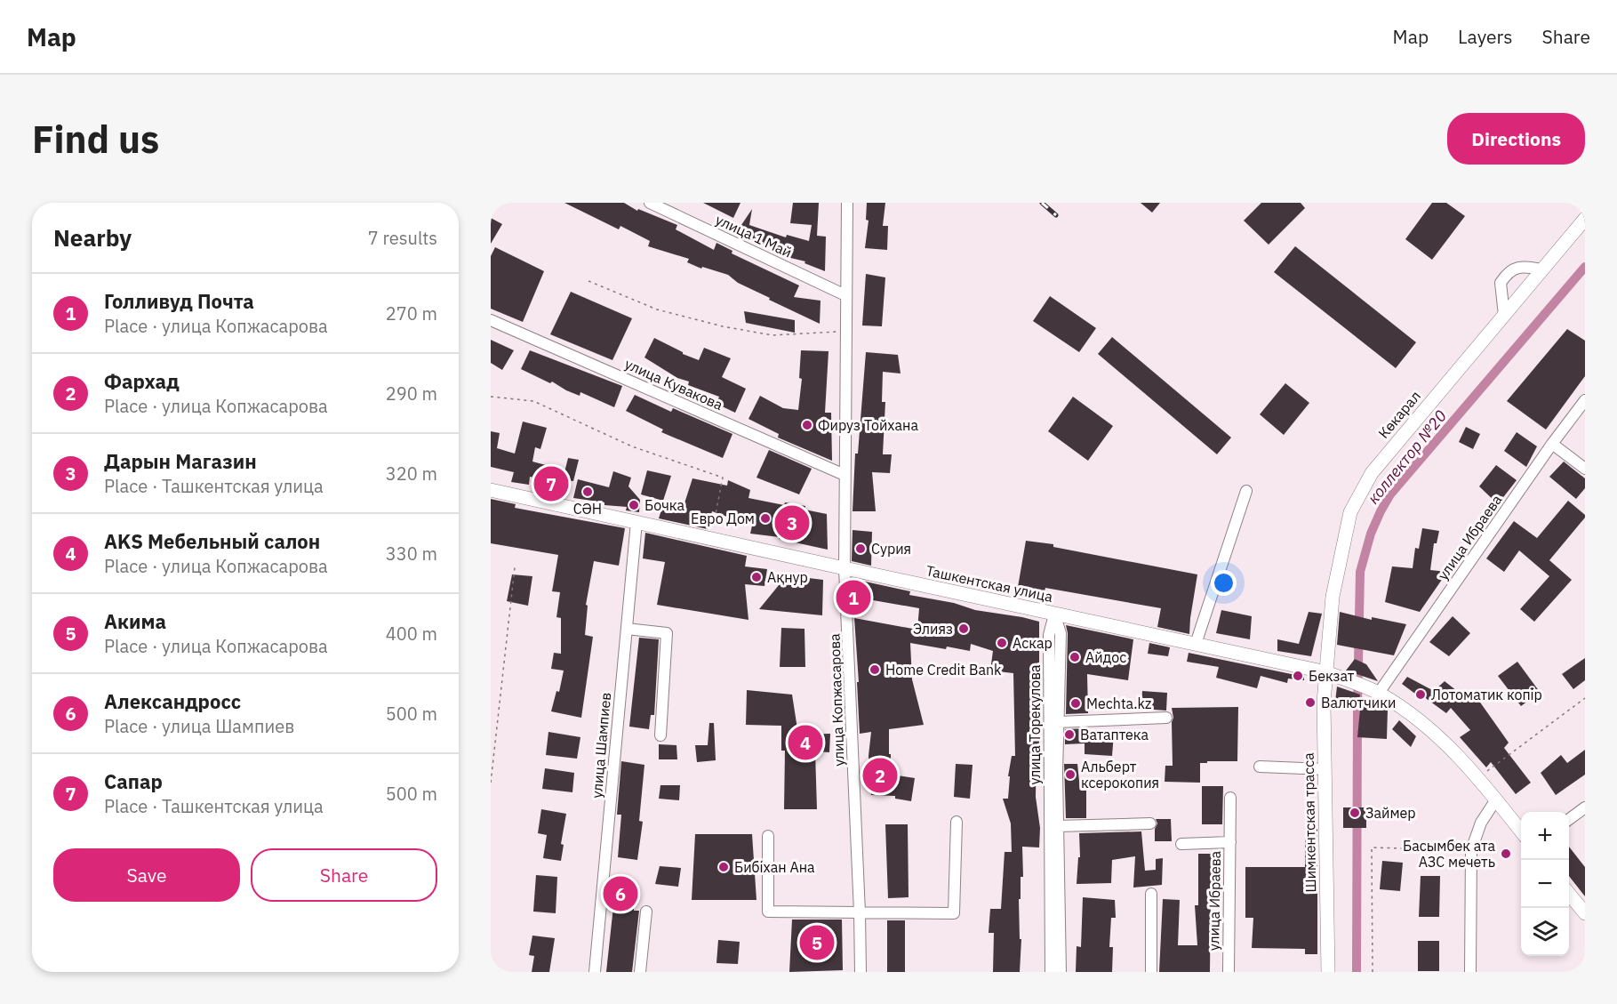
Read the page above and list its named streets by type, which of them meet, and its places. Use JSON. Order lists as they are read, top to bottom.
{
  "streets": {
    "main road": ["Көкарал", "Ташкентская улица", "Шимкентская трасса"],
    "street": [
      "улица 1 Май",
      "улица Кувакова",
      "улица Ибраева",
      "улица Копжасарова",
      "улица Торекулова",
      "улица Шампиев"
    ]
  },
  "crossings": [
    ["улица 1 Май", "улица Копжасарова"],
    ["улица Кувакова", "улица Копжасарова"],
    ["Көкарал", "Ташкентская улица"],
    ["Көкарал", "Шимкентская трасса"],
    ["улица Ибраева", "Ташкентская улица"],
    ["Ташкентская улица", "улица Копжасарова"],
    ["Ташкентская улица", "улица Торекулова"],
    ["Ташкентская улица", "улица Шампиев"],
    ["Ташкентская улица", "Шимкентская трасса"]
  ],
  "water": ["коллектор №20"],
  "places": [
    "Фируз Тойхана",
    "СӘН",
    "Бочка",
    "Евро Дом",
    "Сурия",
    "Ақнур",
    "Элияз",
    "Аскар",
    "Айдос",
    "Home Credit Bank",
    "Бекзат",
    "Лотоматик копір",
    "Валютчики",
    "Mechta.kz",
    "Ватаптека",
    "Альберт ксерокопия",
    "Займер",
    "Басымбек ата АЗС мечеть",
    "Бибіхан Ана"
  ],
  "page": {
    "header": "Map",
    "nav": ["Map", "Layers", "Share"],
    "buttons": [
      "Directions",
      ["Save", "Share"]
    ],
    "title": "Find us",
    "heading": ["Nearby", "7 results"],
    "list": [
      {
        "mark": "1",
        "name": "Голливуд Почта",
        "note": "Place · улица Копжасарова",
        "value": "270 m"
      },
      {
        "mark": "2",
        "name": "Фархад",
        "note": "Place · улица Копжасарова",
        "value": "290 m"
      },
      {
        "mark": "3",
        "name": "Дарын Магазин",
        "note": "Place · Ташкентская улица",
        "value": "320 m"
      },
      {
        "mark": "4",
        "name": "AKS Мебельный салон",
        "note": "Place · улица Копжасарова",
        "value": "330 m"
      },
      {
        "mark": "5",
        "name": "Акима",
        "note": "Place · улица Копжасарова",
        "value": "400 m"
      },
      {
        "mark": "6",
        "name": "Александросс",
        "note": "Place · улица Шампиев",
        "value": "500 m"
      },
      {
        "mark": "7",
        "name": "Сапар",
        "note": "Place · Ташкентская улица",
        "value": "500 m"
      }
    ],
    "pins": [
      "7",
      "3",
      "1",
      "4",
      "2",
      "6",
      "5"
    ],
    "map_buttons": ["+", "−"]
  }
}
